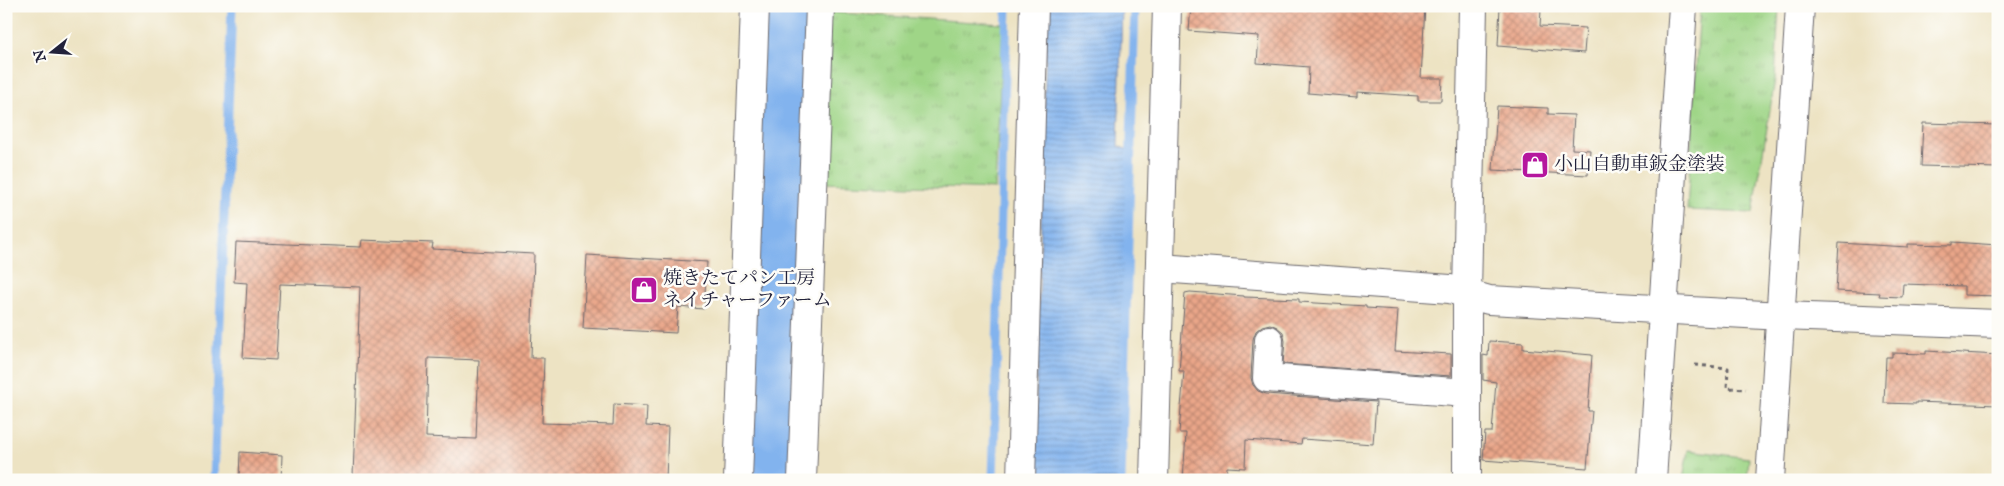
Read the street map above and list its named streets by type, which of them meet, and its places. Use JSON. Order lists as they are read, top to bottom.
{
  "places": {
    "shop": ["小山自動車鈑金塗装", "焼きたてパン工房 ネイチャーファーム"]
  },
  "north": "left"
}
